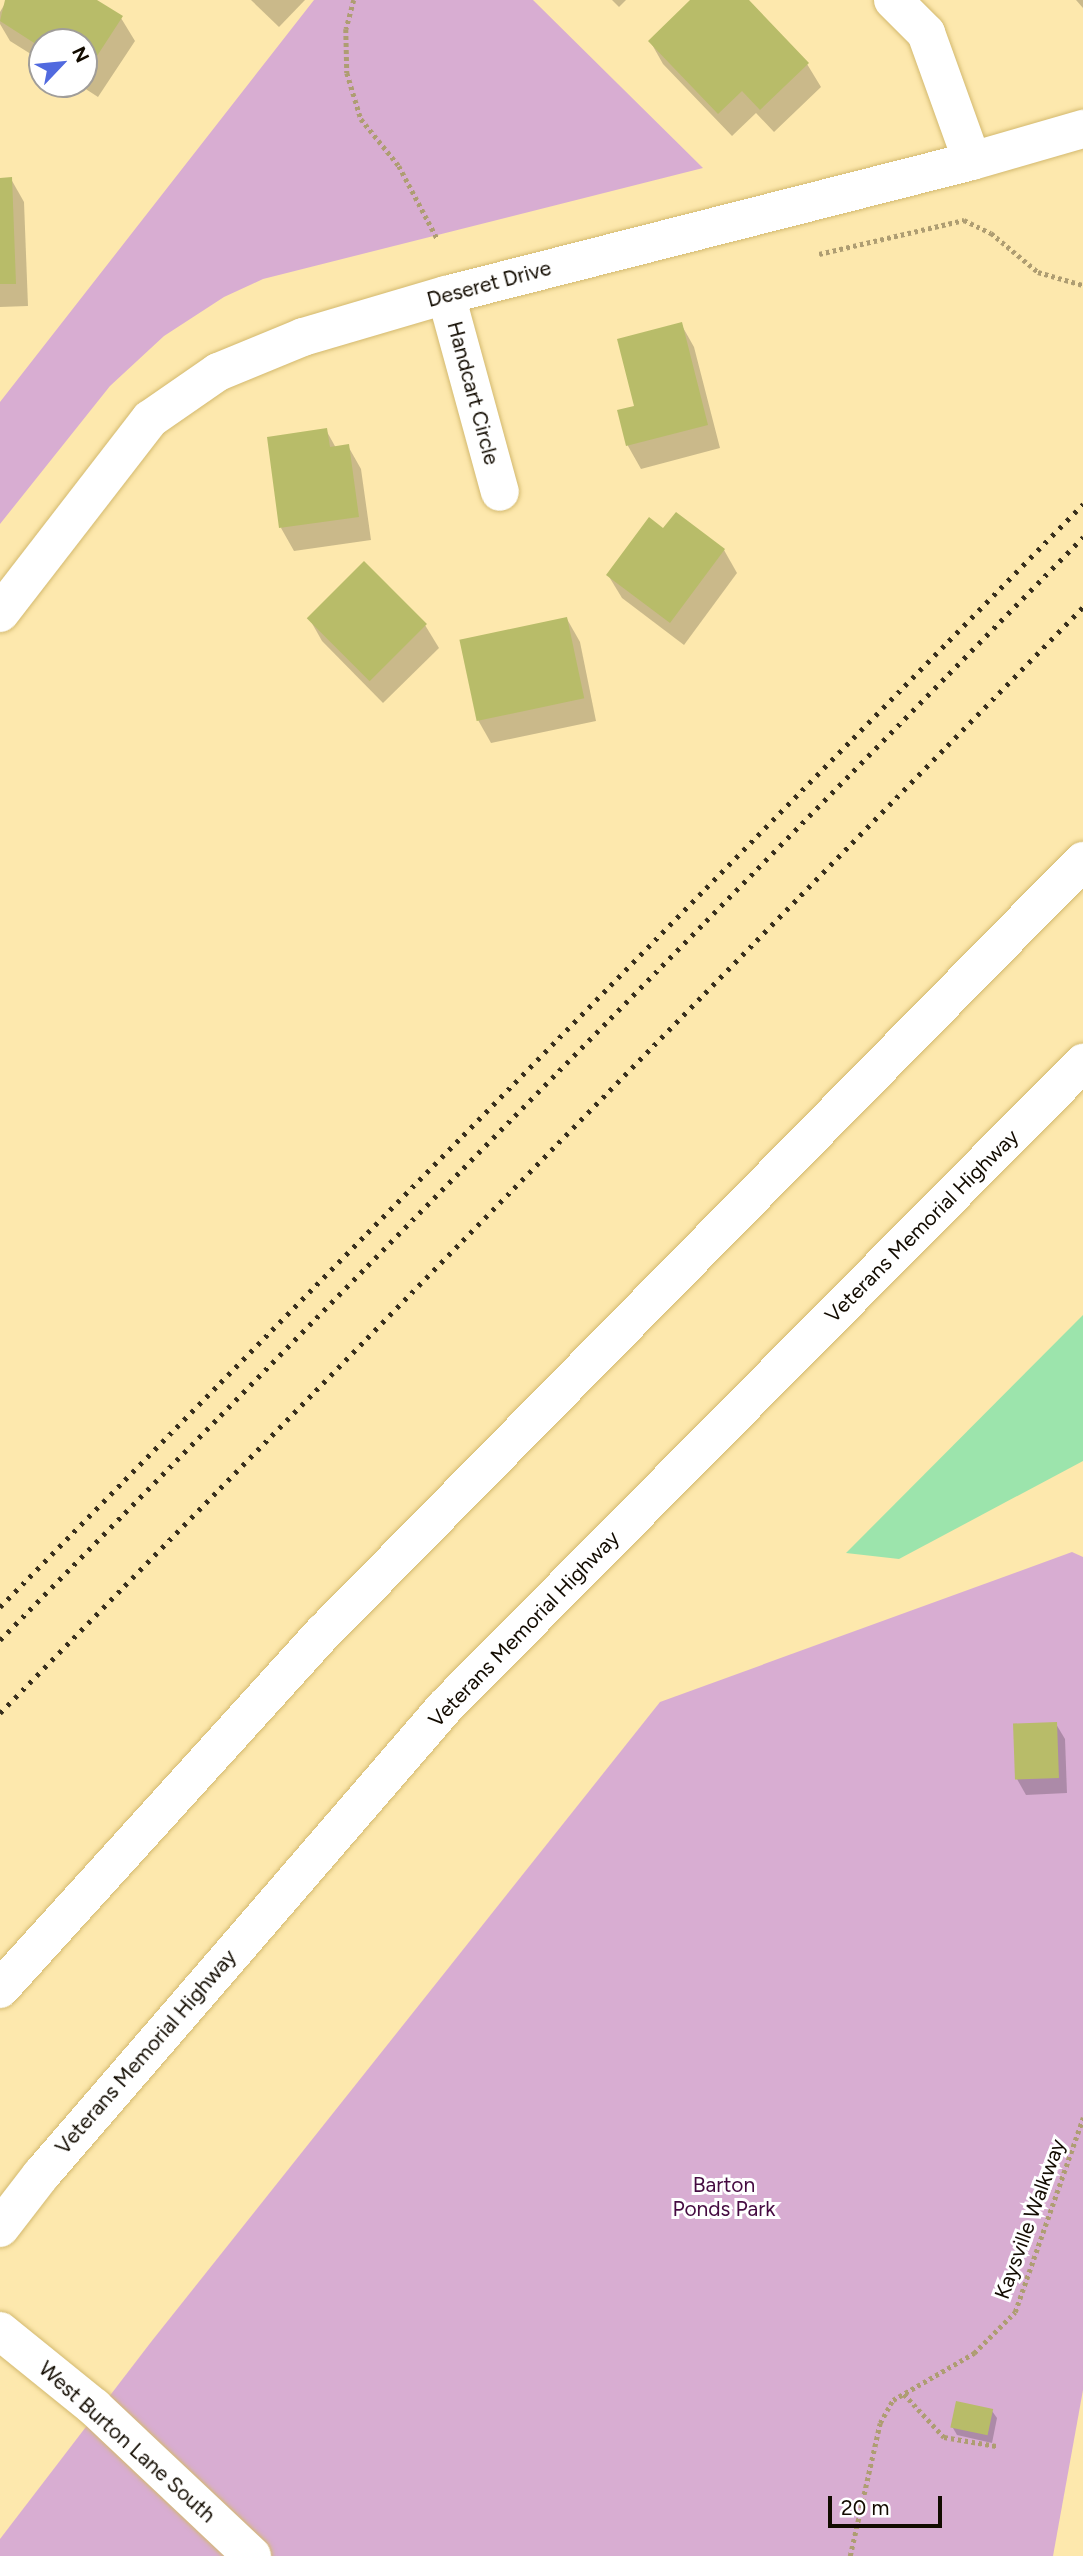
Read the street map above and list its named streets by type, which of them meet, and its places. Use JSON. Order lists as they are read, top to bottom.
{
  "streets": {
    "main road": [
      "Deseret Drive",
      "Handcart Circle",
      "Veterans Memorial Highway",
      "West Burton Lane South"
    ],
    "path": ["Kaysville Walkway"]
  },
  "crossings": [
    ["Deseret Drive", "Handcart Circle"]
  ],
  "parks": ["Barton Ponds Park"],
  "scale_bar": "20 m",
  "north": "top right"
}
